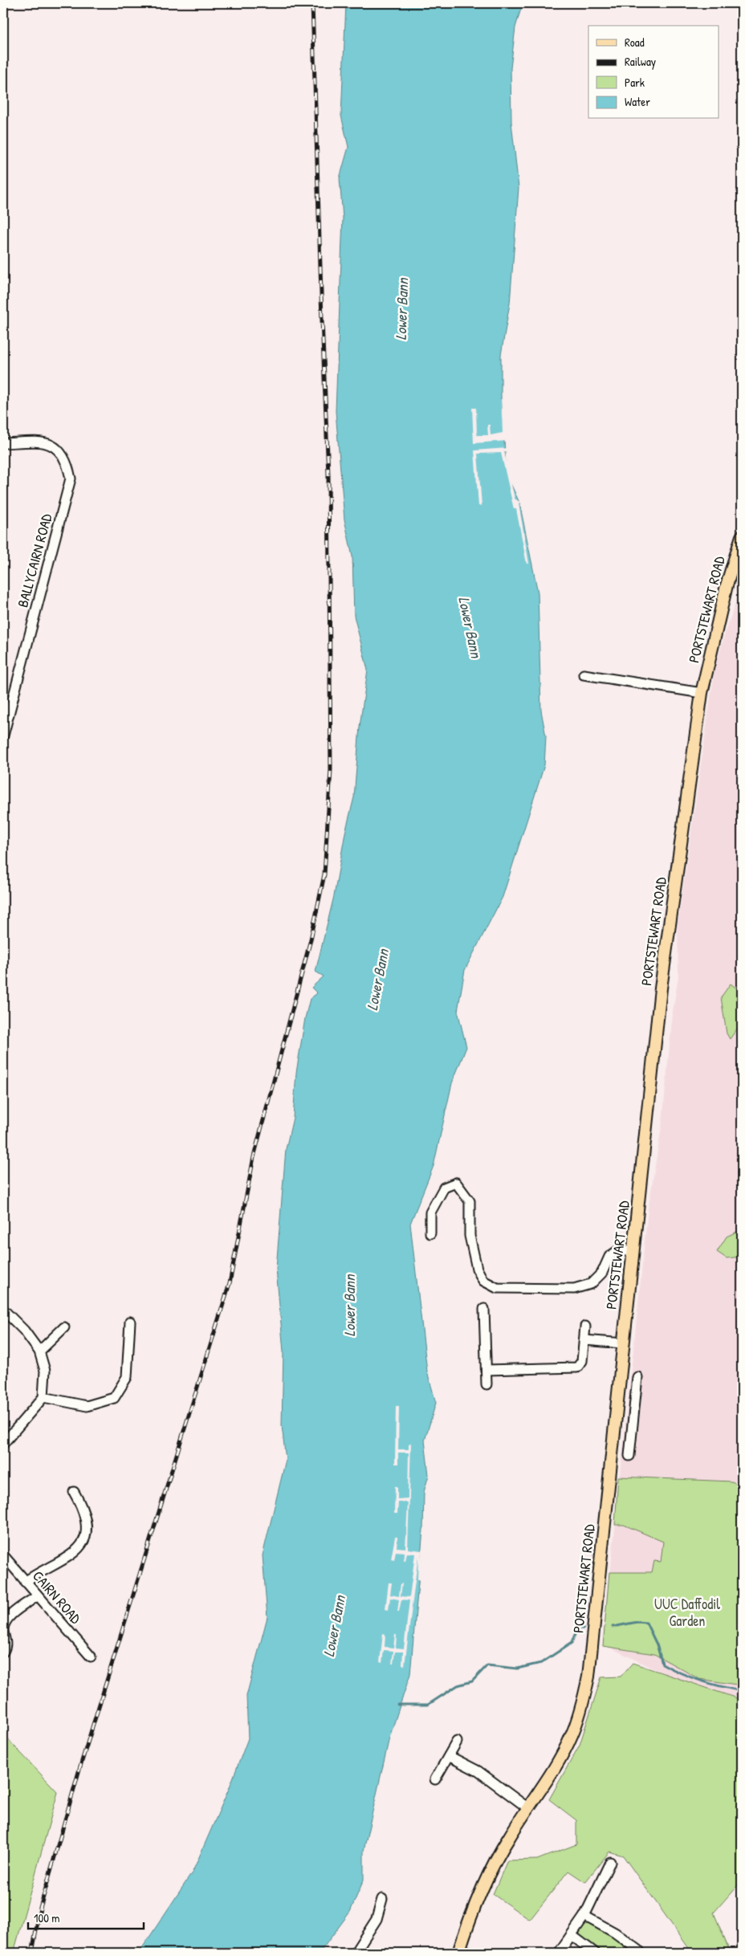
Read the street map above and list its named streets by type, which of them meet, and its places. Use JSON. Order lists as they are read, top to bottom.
{
  "streets": {
    "main road": ["PORTSTEWART ROAD"],
    "street": ["BALLYCAIRN ROAD", "CAIRN ROAD"]
  },
  "water": ["Lower Bann"],
  "parks": ["UUC Daffodil Garden"],
  "legend": [
    "Road",
    "Railway",
    "Park",
    "Water"
  ],
  "scale_bar": "100 m"
}
